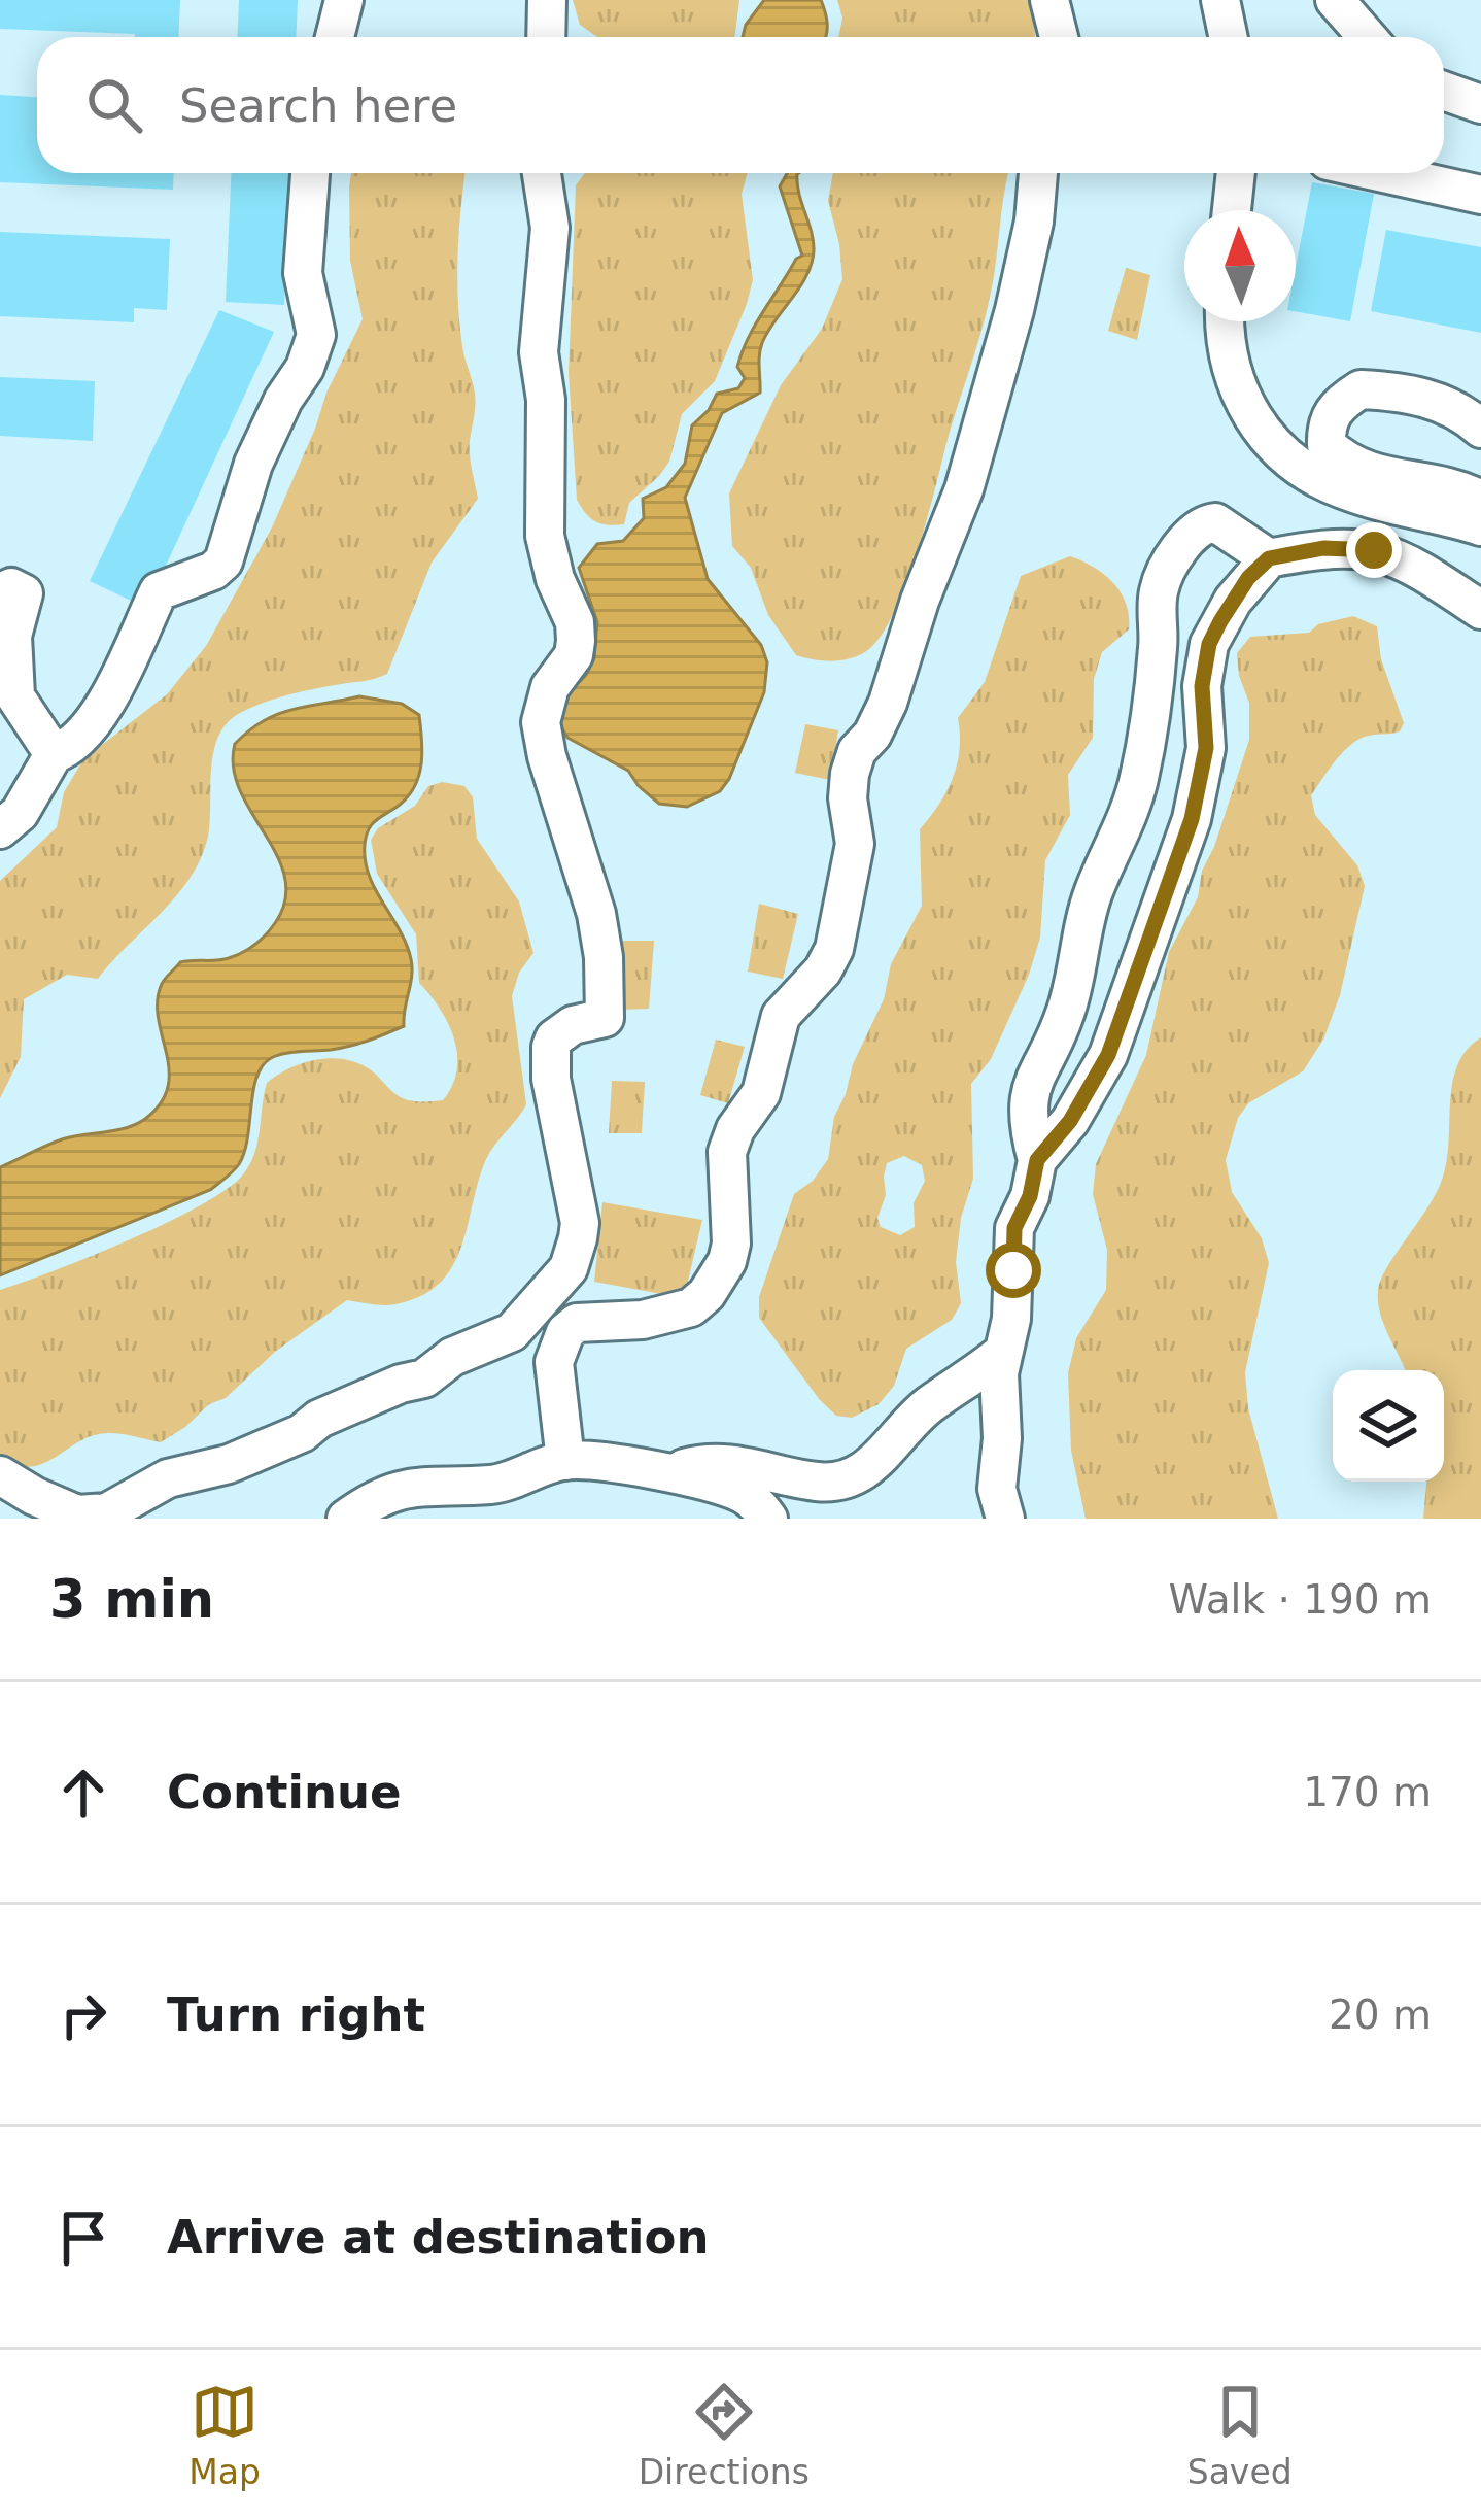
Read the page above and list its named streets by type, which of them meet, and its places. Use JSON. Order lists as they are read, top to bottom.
{
  "north": "top",
  "page": {
    "search": "Search here",
    "heading": ["3 min", "Walk · 190 m"],
    "list": [
      ["Continue", "170 m"],
      ["Turn right", "20 m"],
      "Arrive at destination"
    ],
    "nav": ["Map", "Directions", "Saved"]
  }
}
